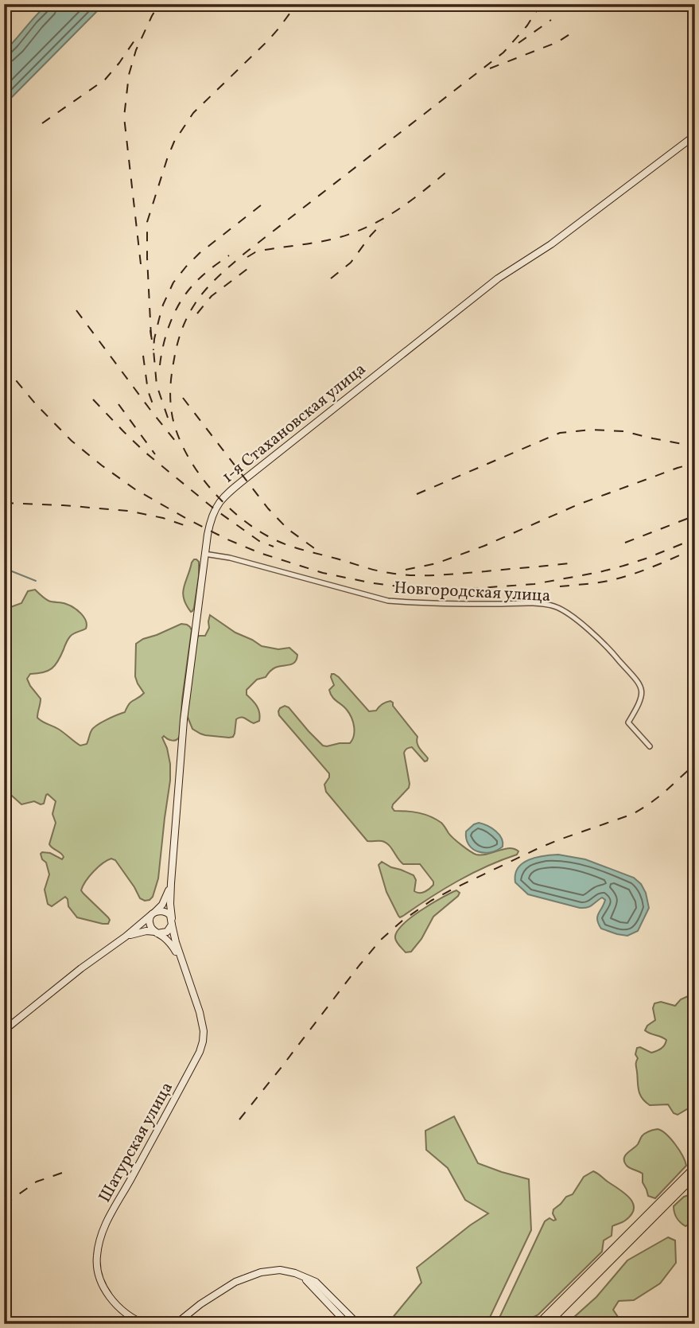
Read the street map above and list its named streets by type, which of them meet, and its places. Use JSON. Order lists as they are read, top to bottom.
{
  "streets": {
    "main road": ["1-я Стахановская улица", "Шатурская улица"],
    "street": ["Новгородская улица"]
  },
  "crossings": [
    ["1-я Стахановская улица", "Новгородская улица"],
    ["1-я Стахановская улица", "Шатурская улица"]
  ]
}
